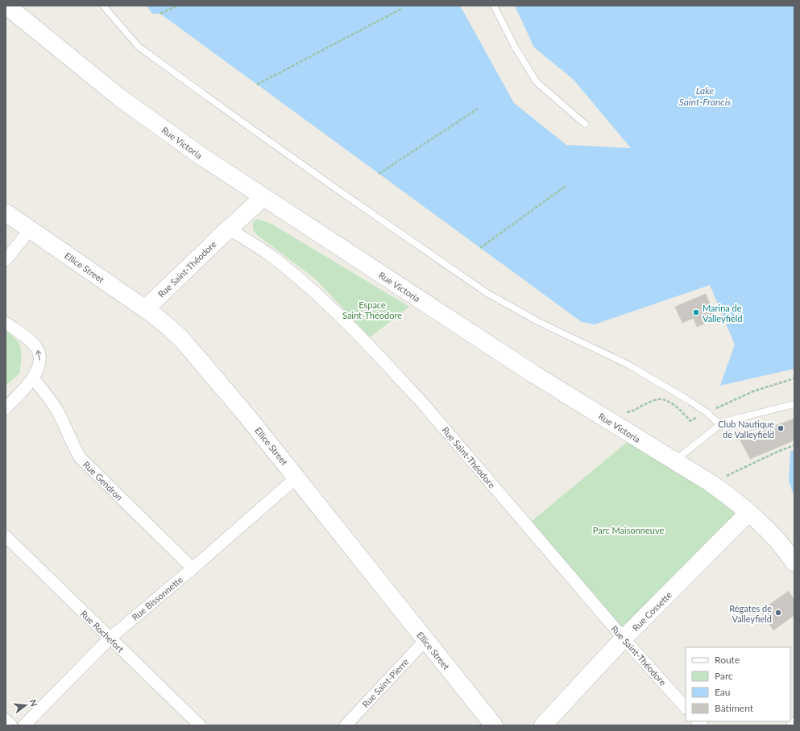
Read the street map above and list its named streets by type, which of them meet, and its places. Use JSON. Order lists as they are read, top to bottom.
{
  "streets": {
    "street": [
      "Rue Victoria",
      "Ellice Street",
      "Rue Saint-Théodore",
      "Rue Gendron",
      "Rue Bissonnette",
      "Rue Cossette",
      "Rue Rochefort",
      "Rue Saint-Pierre"
    ]
  },
  "crossings": [
    ["Rue Victoria", "Rue Saint-Théodore"],
    ["Rue Victoria", "Rue Cossette"],
    ["Ellice Street", "Rue Saint-Théodore"],
    ["Ellice Street", "Rue Bissonnette"],
    ["Ellice Street", "Rue Saint-Pierre"],
    ["Rue Saint-Théodore", "Rue Cossette"],
    ["Rue Gendron", "Rue Bissonnette"],
    ["Rue Bissonnette", "Rue Rochefort"]
  ],
  "water": ["Lake Saint-Francis"],
  "parks": ["Espace Saint-Théodore", "Parc Maisonneuve"],
  "places": ["Marina de Valleyfield", "Club Nautique de Valleyfield", "Régates de Valleyfield"],
  "legend": [
    "Route",
    "Parc",
    "Eau",
    "Bâtiment"
  ],
  "north": "right"
}
